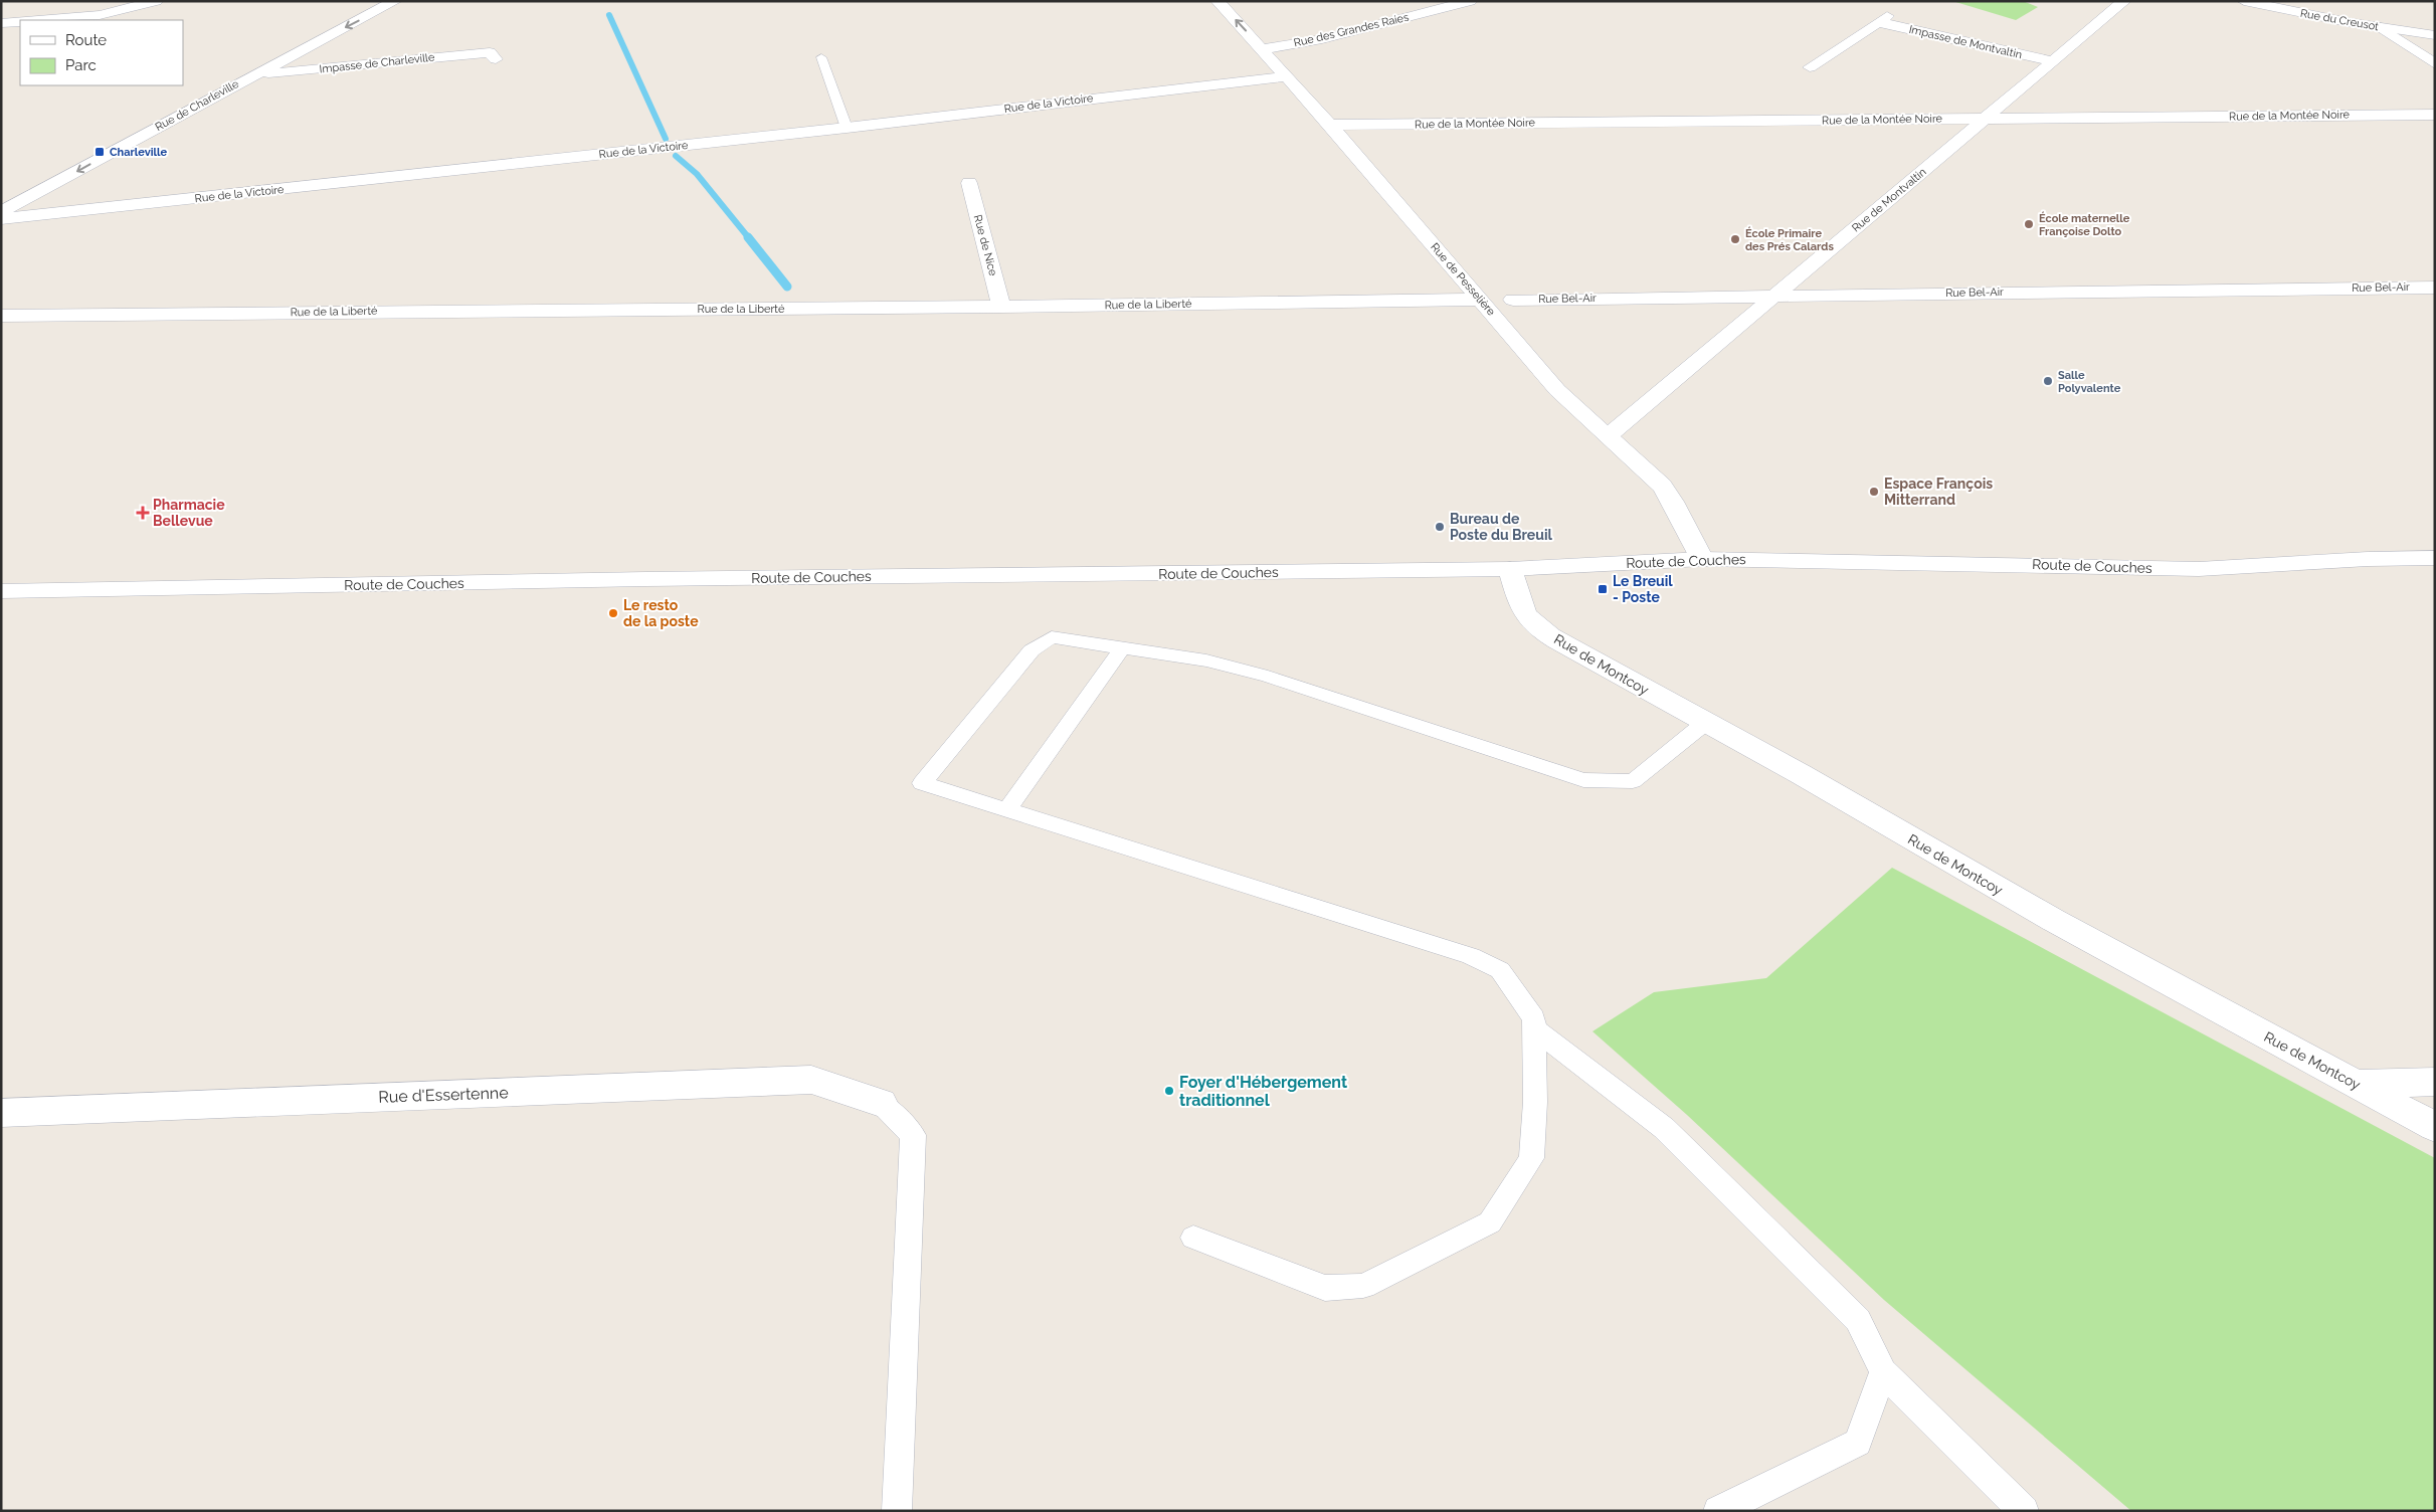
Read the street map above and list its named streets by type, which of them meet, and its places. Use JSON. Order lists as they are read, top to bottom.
{
  "streets": {
    "street": [
      "Rue du Creusot",
      "Rue des Grandes Raies",
      "Impasse de Montvaltin",
      "Impasse de Charleville",
      "Rue de la Victoire",
      "Rue de Charleville",
      "Rue de la Montée Noire",
      "Rue de Montvaltin",
      "Rue de Nice",
      "Rue de Pesselière",
      "Rue Bel-Air",
      "Rue de la Liberté",
      "Route de Couches",
      "Rue de Montcoy",
      "Rue d'Essertenne"
    ]
  },
  "crossings": [
    ["Rue des Grandes Raies", "Rue de Pesselière"],
    ["Impasse de Montvaltin", "Rue de Montvaltin"],
    ["Impasse de Charleville", "Rue de Charleville"],
    ["Rue de la Victoire", "Rue de Pesselière"],
    ["Rue de la Montée Noire", "Rue de Montvaltin"],
    ["Rue de la Montée Noire", "Rue de Pesselière"],
    ["Rue de Montvaltin", "Rue de Pesselière"],
    ["Rue de Montvaltin", "Rue Bel-Air"],
    ["Rue de Nice", "Rue de la Liberté"],
    ["Rue de Pesselière", "Rue de la Liberté"],
    ["Rue de Pesselière", "Route de Couches"],
    ["Route de Couches", "Rue de Montcoy"]
  ],
  "places": {
    "transit": ["Charleville", "Le Breuil - Poste"],
    "other": [
      "École maternelle Françoise Dolto",
      "École Primaire des Prés Calards",
      "Salle Polyvalente",
      "Espace François Mitterrand",
      "Bureau de Poste du Breuil",
      "Le resto de la poste",
      "Foyer d'Hébergement traditionnel"
    ],
    "health": ["Pharmacie Bellevue"]
  },
  "legend": ["Route", "Parc"]
}
